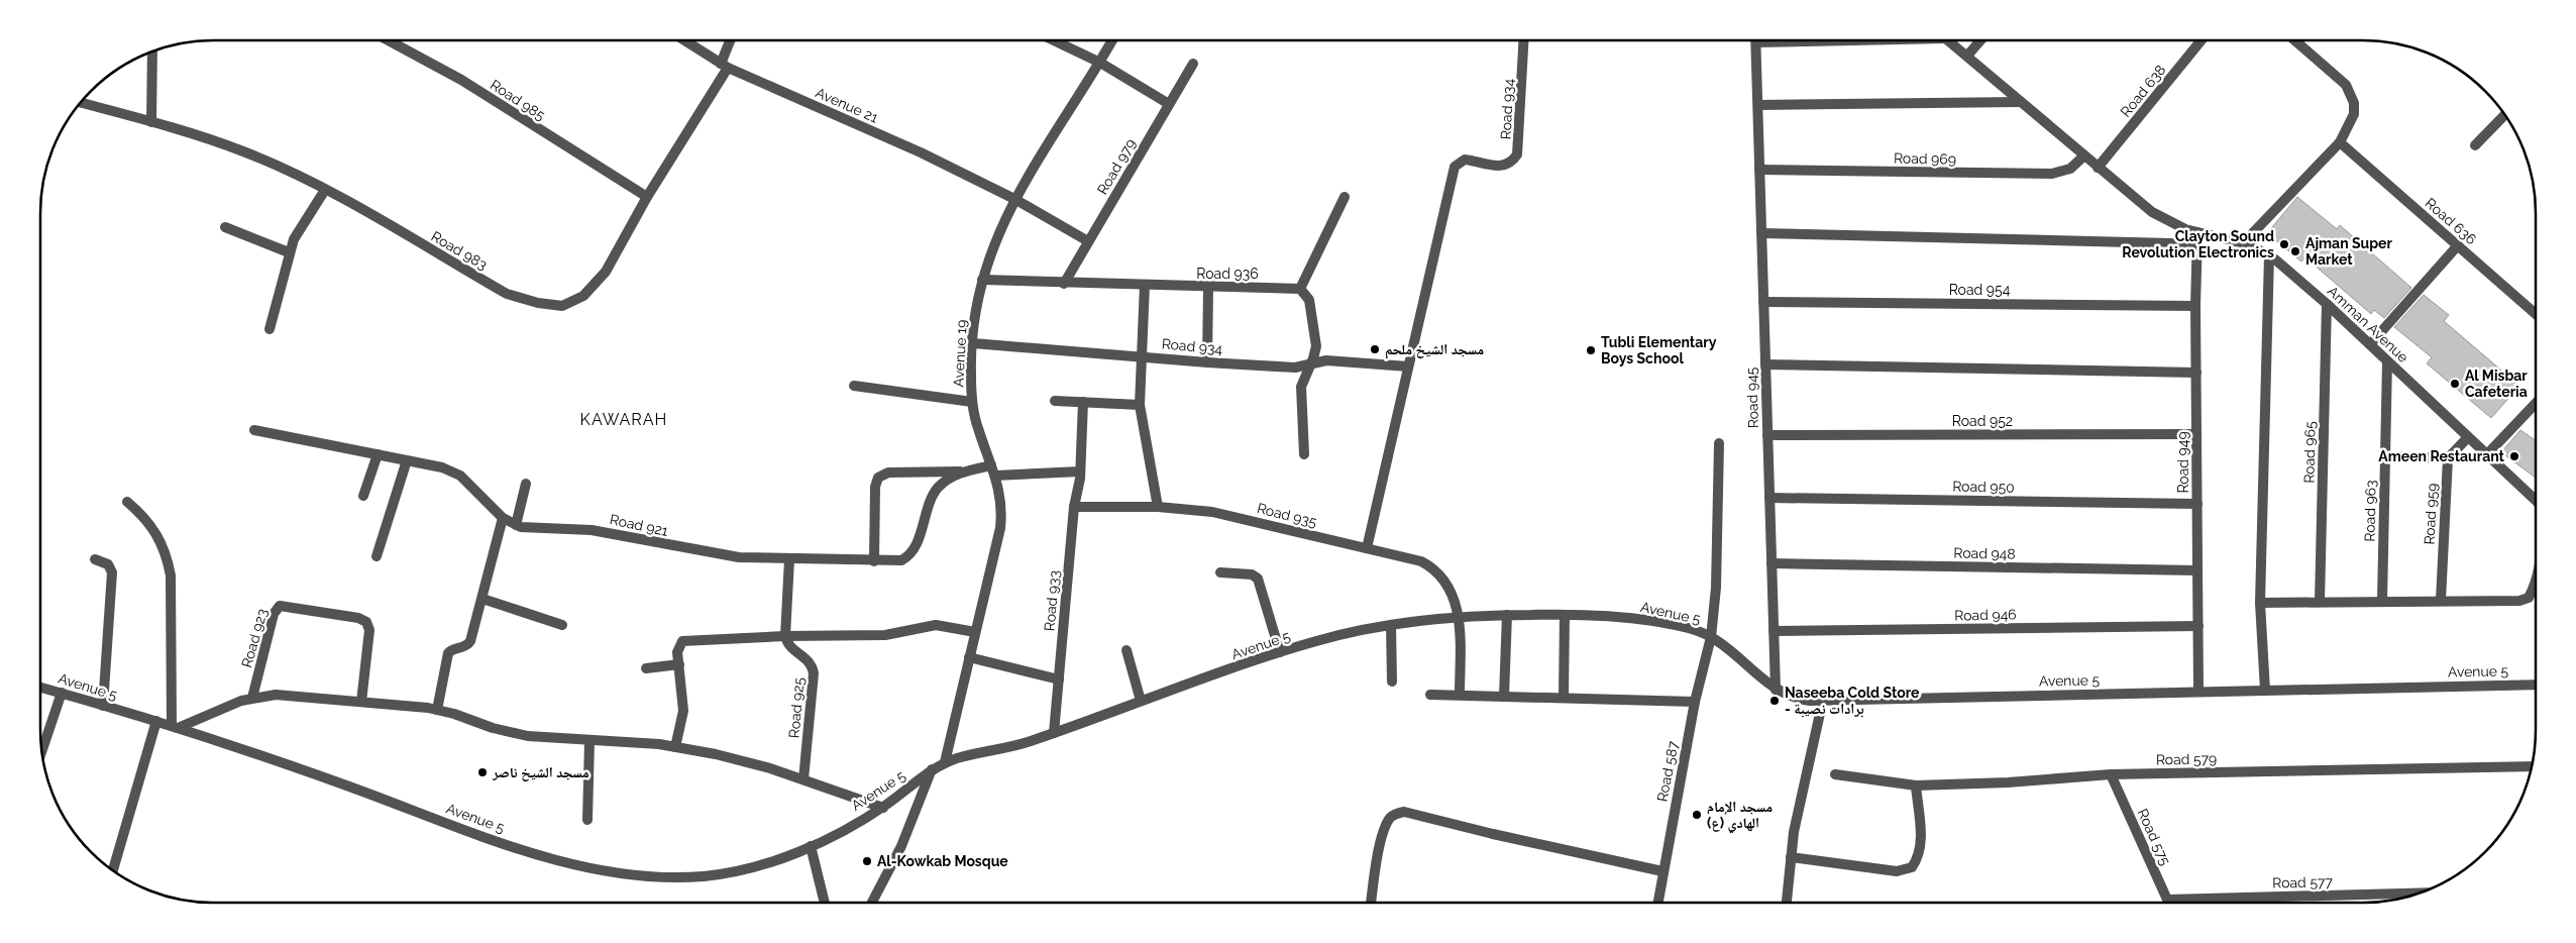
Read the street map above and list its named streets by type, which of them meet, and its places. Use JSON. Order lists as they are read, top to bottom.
{
  "streets": {
    "street": [
      "Road 638",
      "Road 985",
      "Avenue 21",
      "Road 934",
      "Road 969",
      "Road 979",
      "Road 636",
      "Road 983",
      "Road 936",
      "Road 954",
      "Amman Avenue",
      "Avenue 19",
      "Road 945",
      "Road 952",
      "Road 965",
      "Road 949",
      "Road 950",
      "Road 963",
      "Road 959",
      "Road 935",
      "Road 921",
      "Road 948",
      "Road 933",
      "Avenue 5",
      "Road 946",
      "Road 923",
      "Road 925",
      "Road 579",
      "Road 587",
      "Road 575",
      "Road 577"
    ]
  },
  "crossings": [
    ["Road 638", "Amman Avenue"],
    ["Road 985", "Road 983"],
    ["Avenue 21", "Road 979"],
    ["Avenue 21", "Road 983"],
    ["Avenue 21", "Avenue 19"],
    ["Road 934", "Avenue 19"],
    ["Road 934", "Road 935"],
    ["Road 969", "Amman Avenue"],
    ["Road 969", "Road 945"],
    ["Road 979", "Road 936"],
    ["Road 936", "Avenue 19"],
    ["Road 954", "Road 945"],
    ["Road 954", "Road 949"],
    ["Amman Avenue", "Road 965"],
    ["Amman Avenue", "Road 949"],
    ["Amman Avenue", "Road 963"],
    ["Avenue 19", "Road 921"],
    ["Avenue 19", "Avenue 5"],
    ["Road 945", "Road 952"],
    ["Road 945", "Road 950"],
    ["Road 945", "Road 948"],
    ["Road 945", "Avenue 5"],
    ["Road 945", "Road 946"],
    ["Road 952", "Road 949"],
    ["Road 949", "Road 950"],
    ["Road 949", "Road 948"],
    ["Road 949", "Avenue 5"],
    ["Road 949", "Road 946"],
    ["Road 935", "Road 933"],
    ["Road 935", "Avenue 5"],
    ["Road 933", "Avenue 5"],
    ["Avenue 5", "Road 587"],
    ["Road 579", "Road 575"],
    ["Road 575", "Road 577"]
  ],
  "districts": ["KAWARAH"],
  "places": [
    "Clayton Sound Revolution Electronics",
    "Ajman Super Market",
    "مسجد الشيخ ملحم",
    "Tubli Elementary Boys School",
    "Al Misbar Cafeteria",
    "Ameen Restaurant",
    "Naseeba Cold Store - برادات نصيبة",
    "مسجد الشيخ ناصر",
    "مسجد الإمام الهادي (ع)",
    "Al-Kowkab Mosque"
  ]
}
